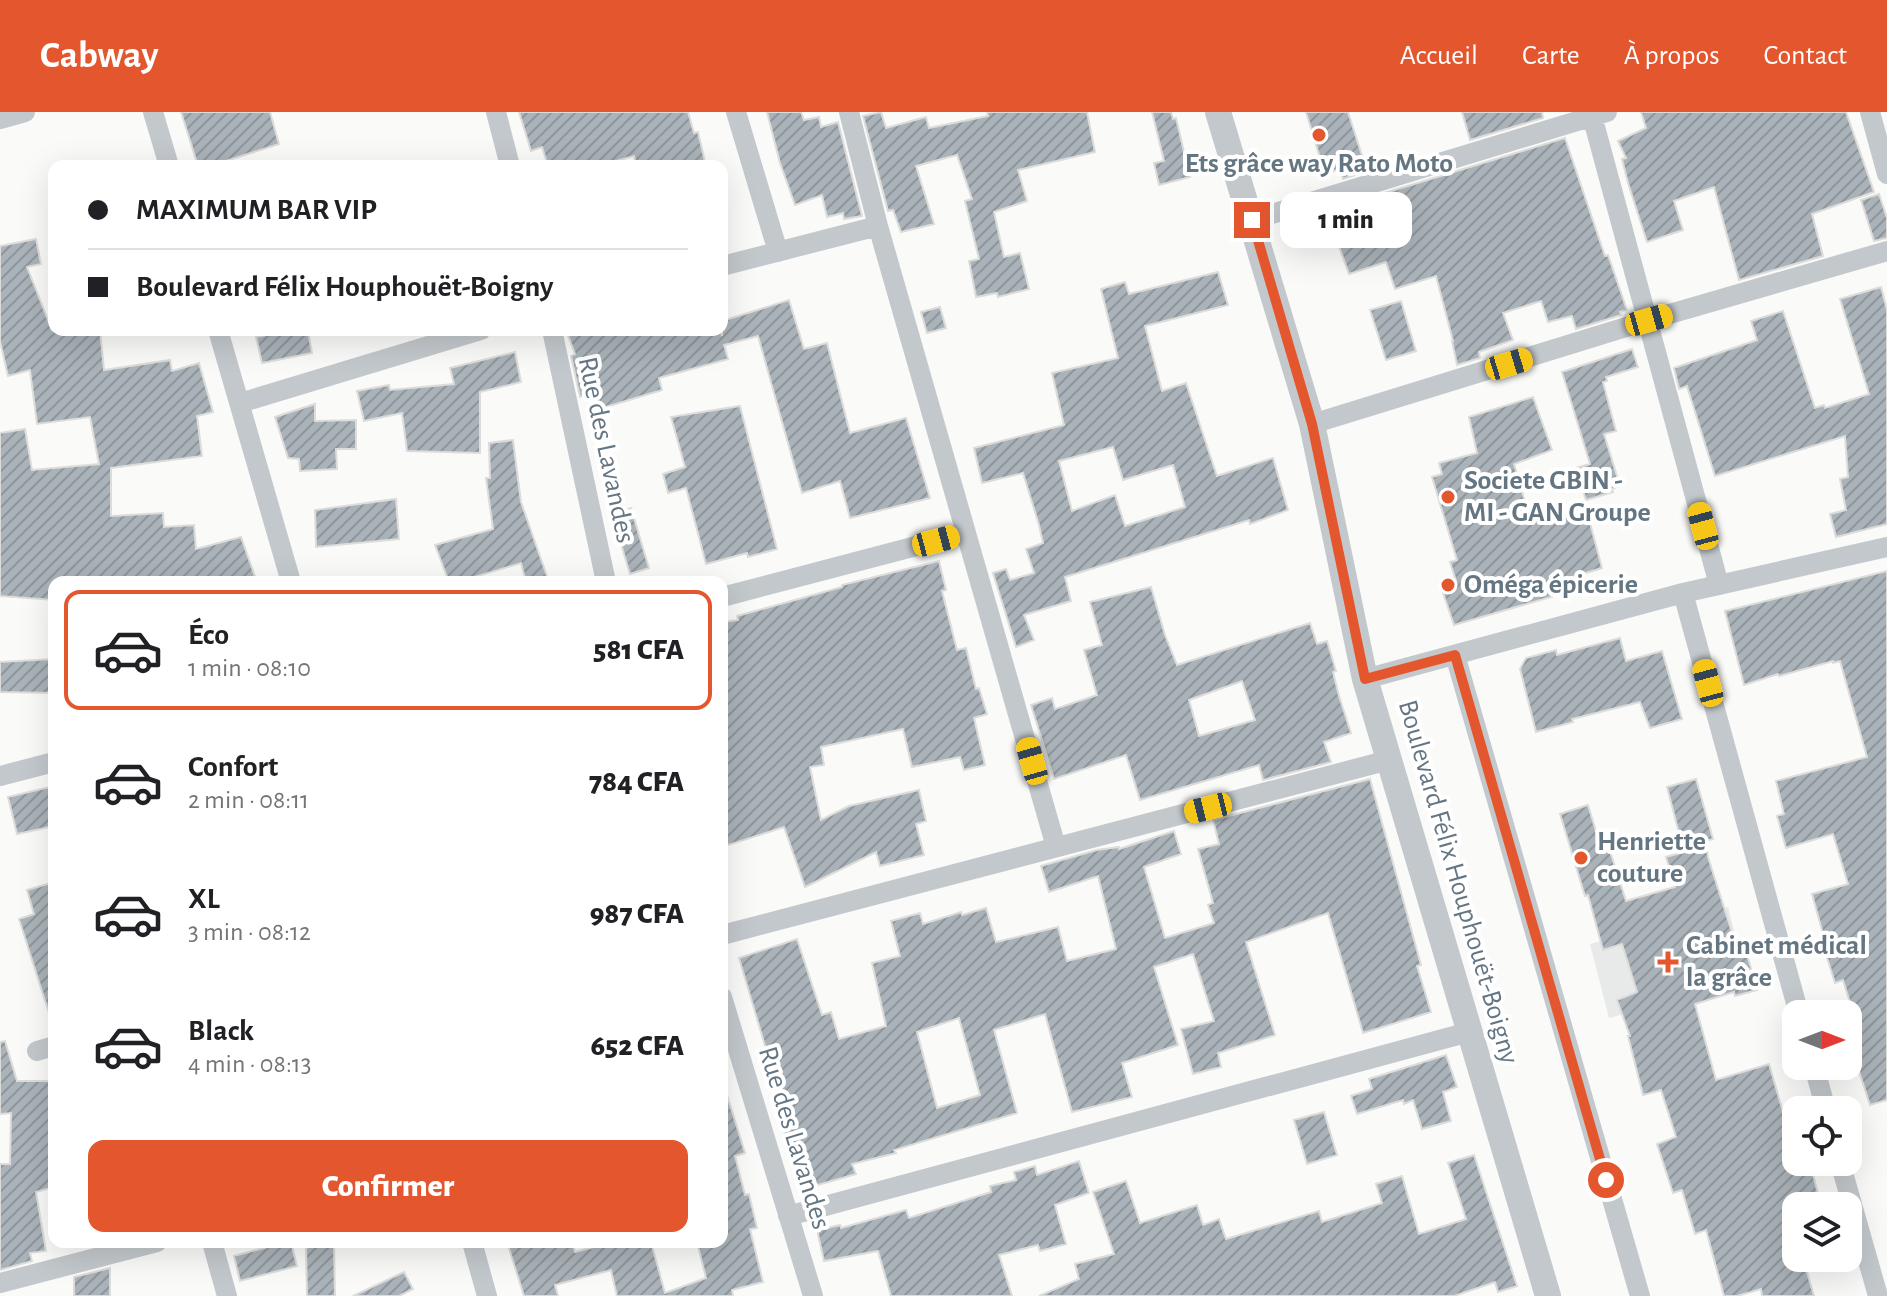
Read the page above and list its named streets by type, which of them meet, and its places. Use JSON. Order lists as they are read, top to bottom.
{
  "streets": {
    "street": ["Rue des Lavandes", "Boulevard Félix Houphouët-Boigny"]
  },
  "places": {
    "other": [
      "Ets grâce way Rato Moto",
      "Societe GBIN - MI - GAN Groupe",
      "Oméga épicerie",
      "Henriette couture"
    ],
    "health": ["Cabinet médical la grâce"]
  },
  "north": "right",
  "page": {
    "header": "Cabway",
    "nav": [
      "Accueil",
      "Carte",
      "À propos",
      "Contact"
    ],
    "banner": ["MAXIMUM BAR VIP", "Boulevard Félix Houphouët-Boigny"],
    "bubble": "1 min",
    "list": [
      {
        "name": "Éco",
        "note": "1 min · 08:10",
        "value": "581 CFA"
      },
      {
        "name": "Confort",
        "note": "2 min · 08:11",
        "value": "784 CFA"
      },
      {
        "name": "XL",
        "note": "3 min · 08:12",
        "value": "987 CFA"
      },
      {
        "name": "Black",
        "note": "4 min · 08:13",
        "value": "652 CFA"
      }
    ],
    "buttons": "Confirmer"
  }
}
